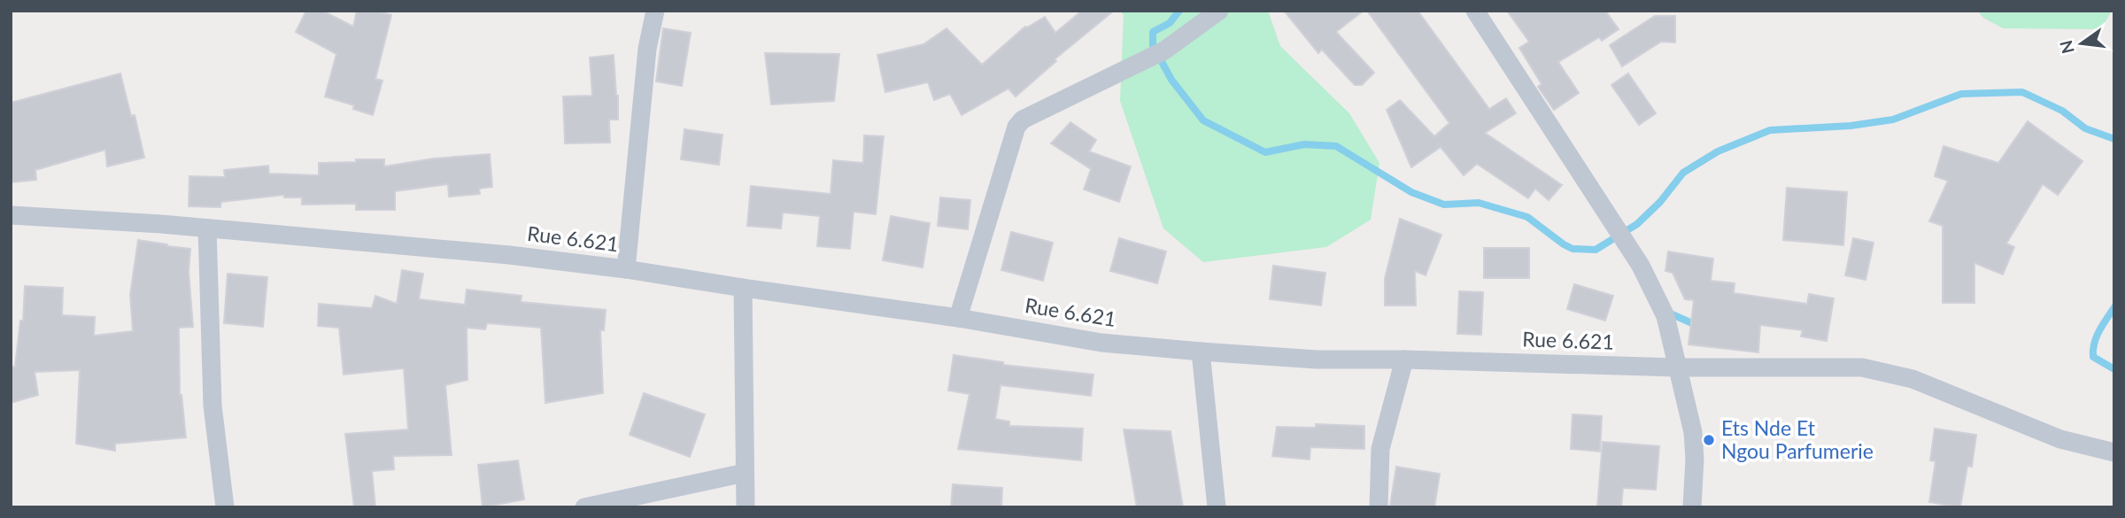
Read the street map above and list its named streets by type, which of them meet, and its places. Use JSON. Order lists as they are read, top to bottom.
{
  "streets": {
    "street": ["Rue 6.621"]
  },
  "places": ["Ets Nde Et Ngou Parfumerie"],
  "north": "left"
}
